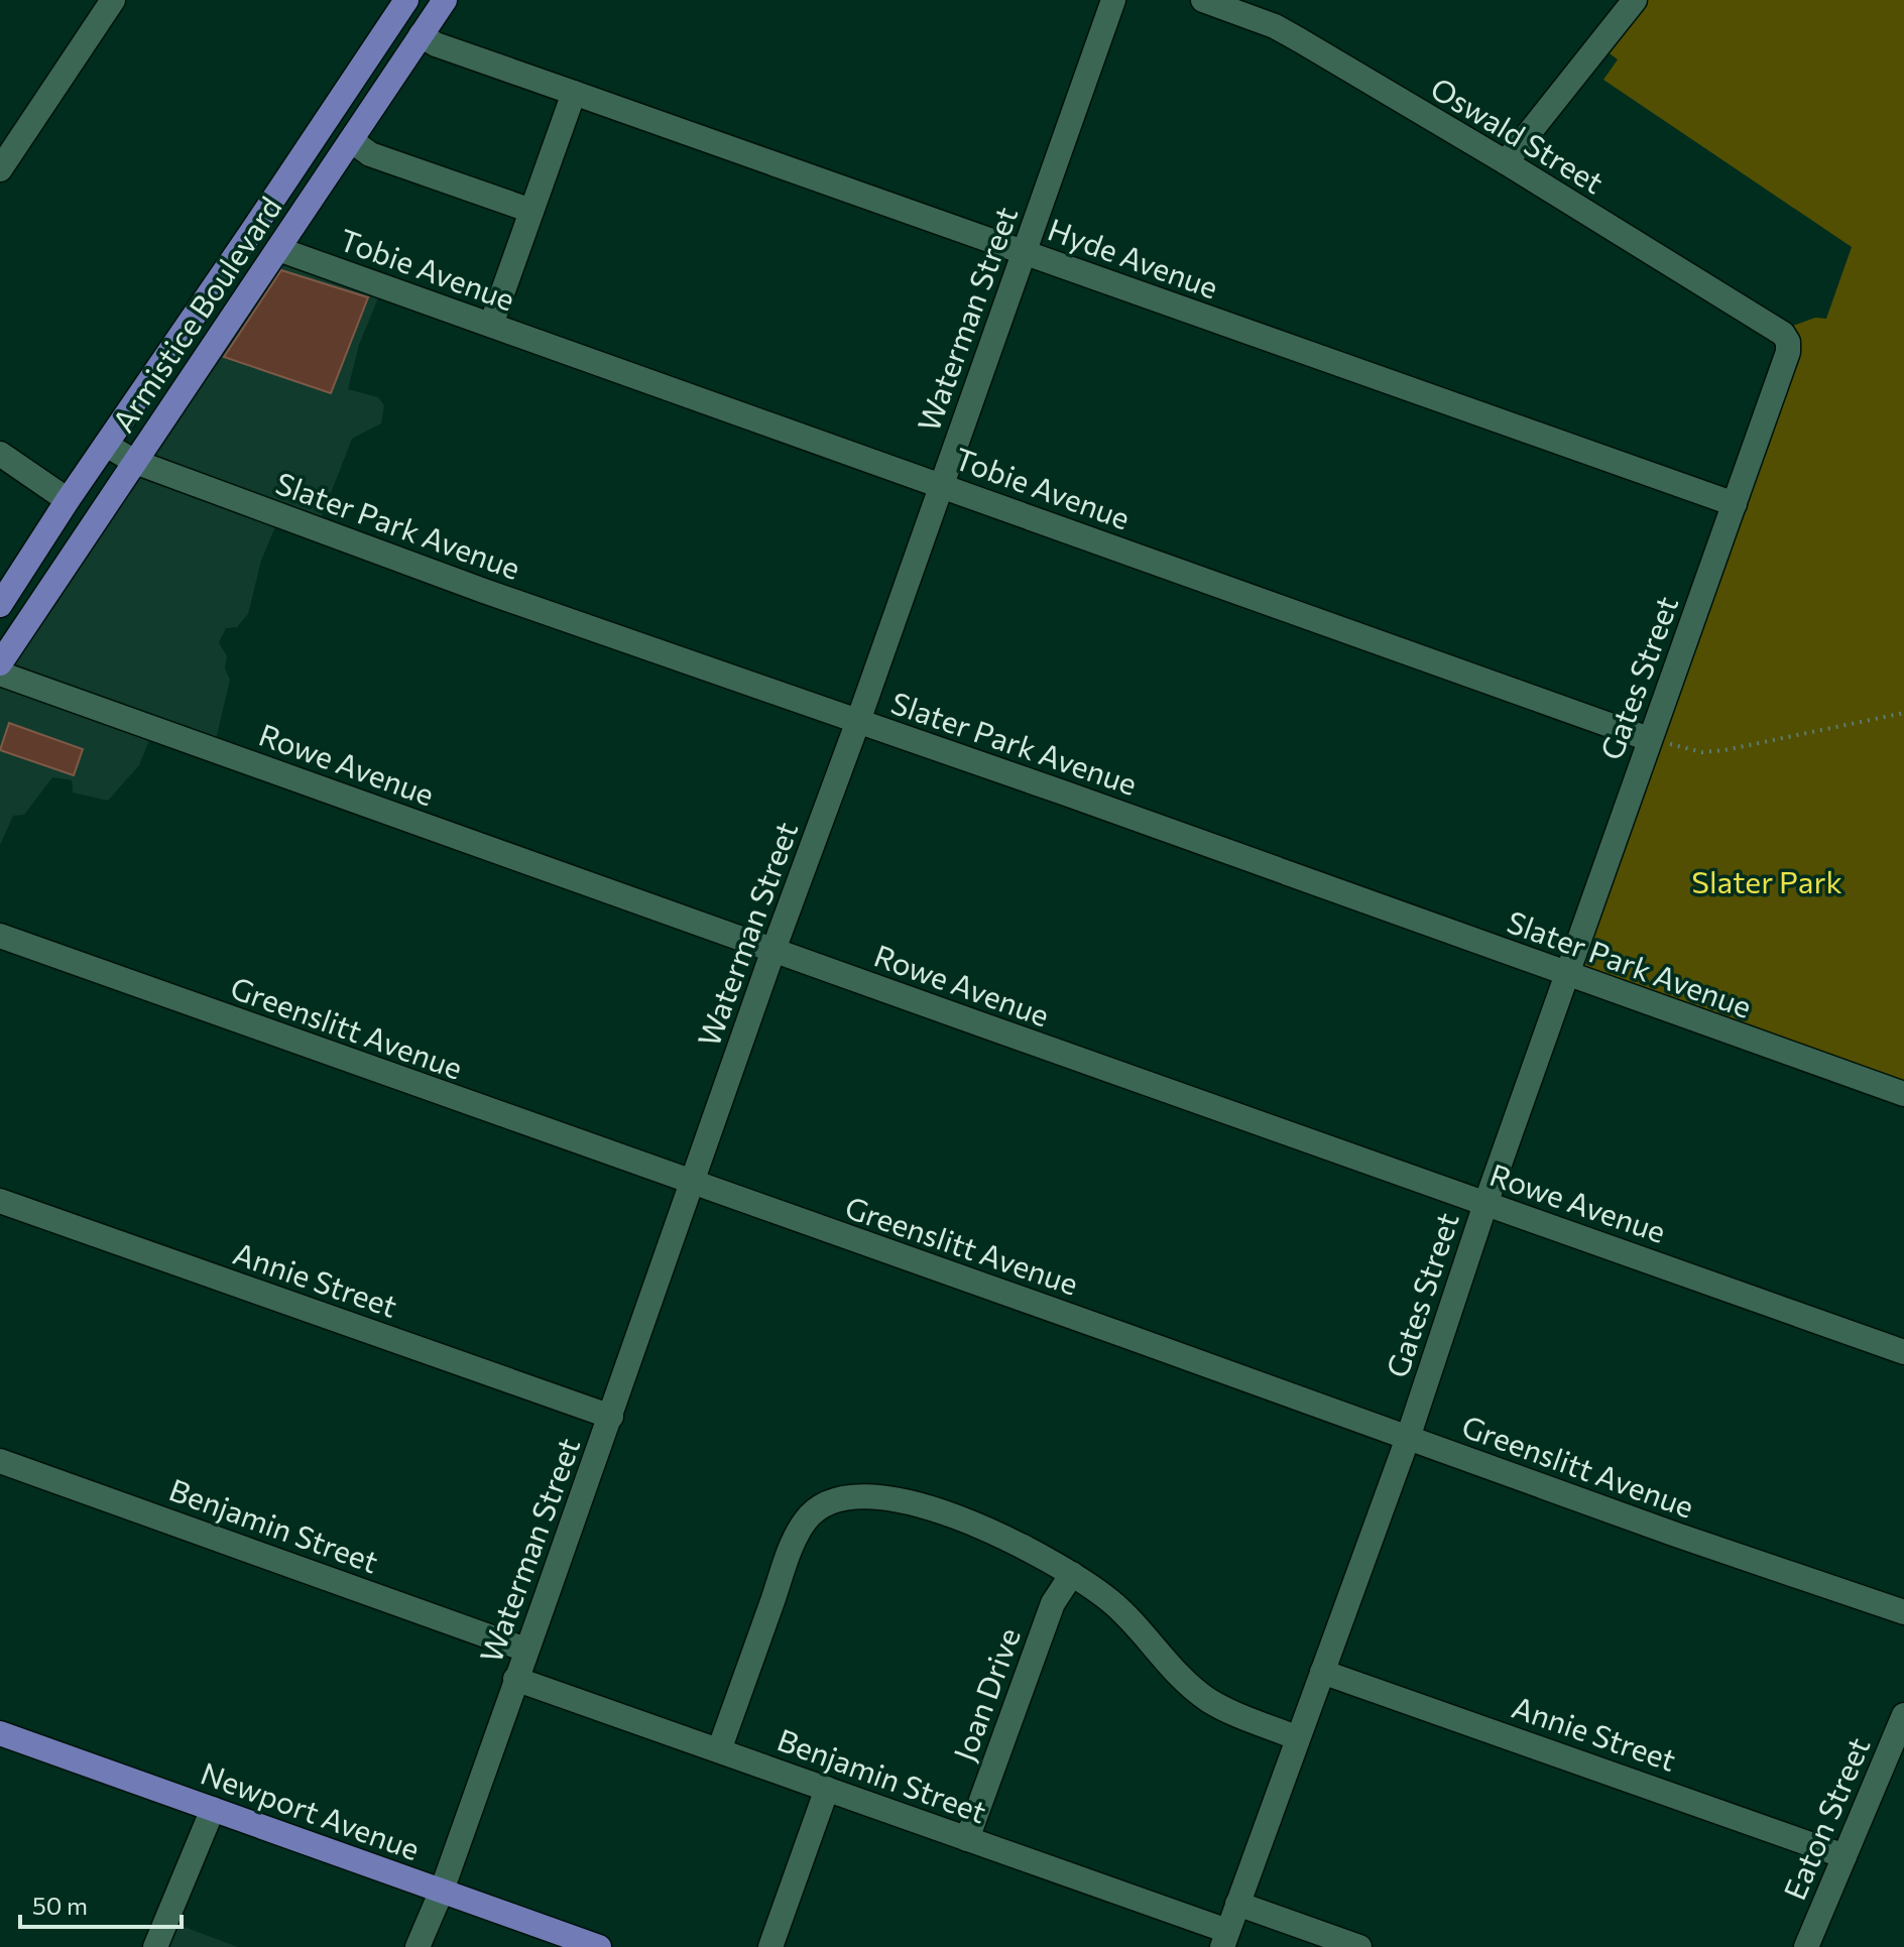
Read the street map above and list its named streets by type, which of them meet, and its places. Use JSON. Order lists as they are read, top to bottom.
{
  "streets": {
    "main road": ["Armistice Boulevard", "Newport Avenue"],
    "street": [
      "Oswald Street",
      "Hyde Avenue",
      "Tobie Avenue",
      "Waterman Street",
      "Slater Park Avenue",
      "Gates Street",
      "Rowe Avenue",
      "Greenslitt Avenue",
      "Annie Street",
      "Benjamin Street",
      "Joan Drive",
      "Eaton Street"
    ]
  },
  "crossings": [
    ["Oswald Street", "Gates Street"],
    ["Hyde Avenue", "Armistice Boulevard"],
    ["Hyde Avenue", "Waterman Street"],
    ["Hyde Avenue", "Gates Street"],
    ["Tobie Avenue", "Armistice Boulevard"],
    ["Tobie Avenue", "Waterman Street"],
    ["Tobie Avenue", "Gates Street"],
    ["Armistice Boulevard", "Slater Park Avenue"],
    ["Waterman Street", "Slater Park Avenue"],
    ["Waterman Street", "Rowe Avenue"],
    ["Waterman Street", "Greenslitt Avenue"],
    ["Waterman Street", "Annie Street"],
    ["Waterman Street", "Benjamin Street"],
    ["Waterman Street", "Newport Avenue"],
    ["Slater Park Avenue", "Gates Street"],
    ["Gates Street", "Rowe Avenue"],
    ["Gates Street", "Greenslitt Avenue"],
    ["Gates Street", "Annie Street"],
    ["Gates Street", "Benjamin Street"],
    ["Annie Street", "Eaton Street"],
    ["Benjamin Street", "Joan Drive"]
  ],
  "parks": ["Slater Park"],
  "scale_bar": "50 m"
}
